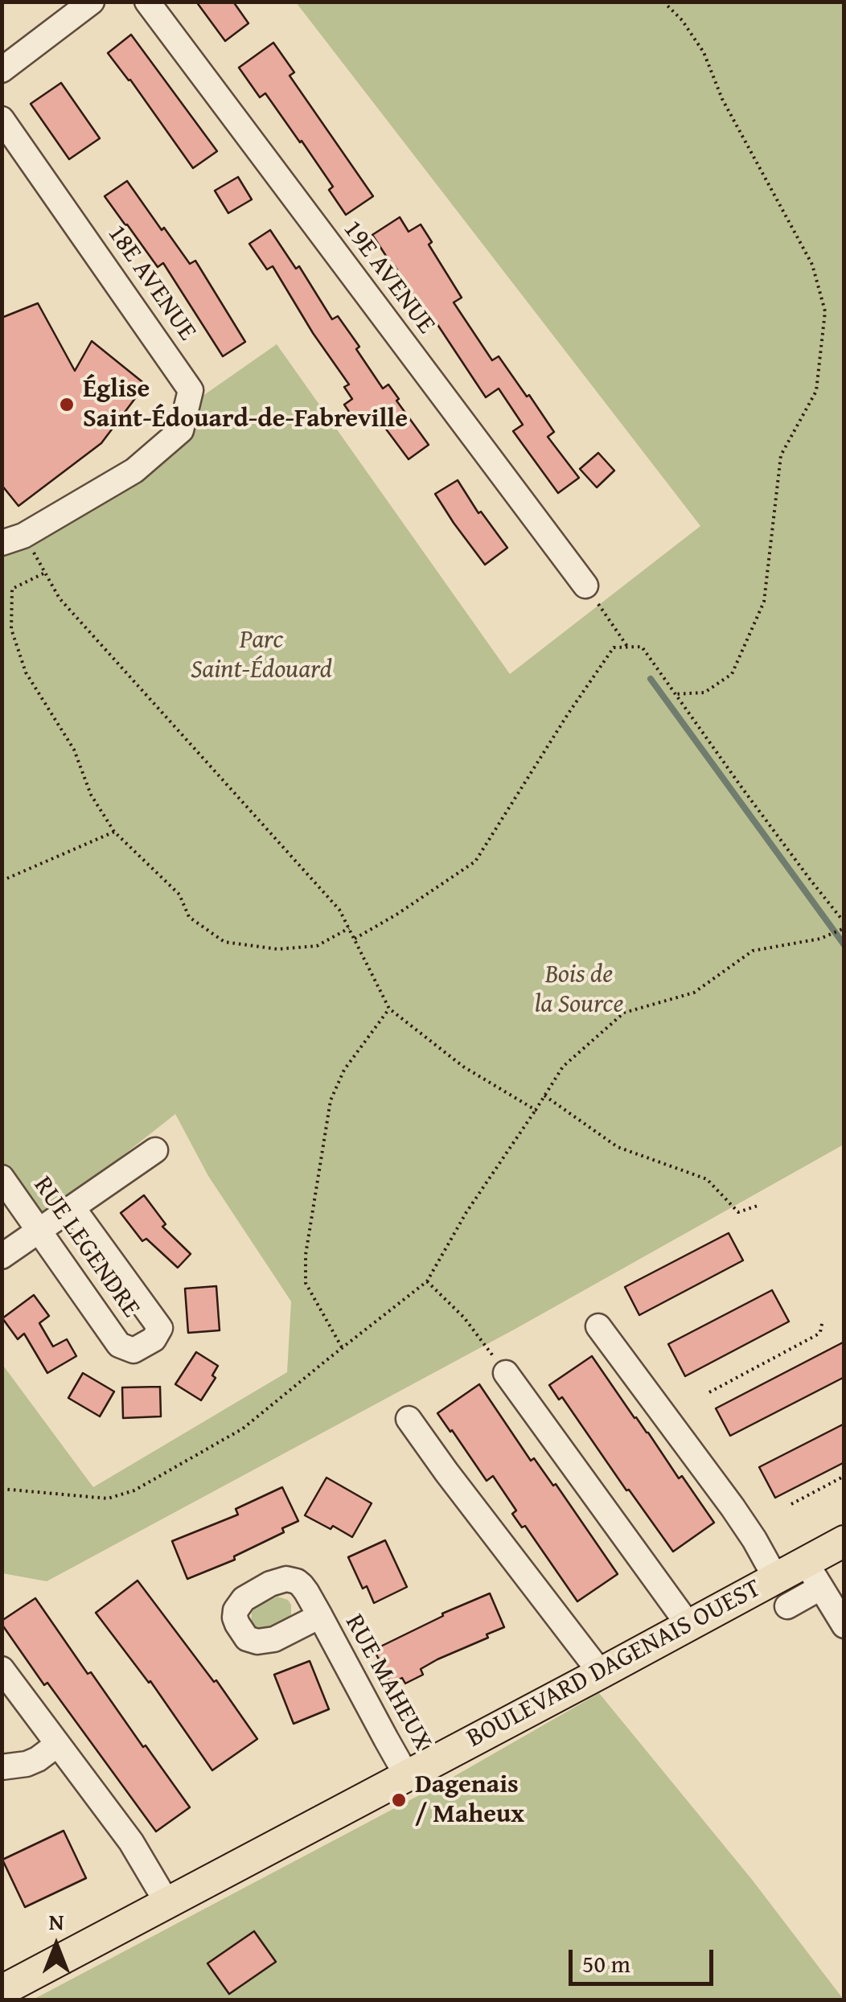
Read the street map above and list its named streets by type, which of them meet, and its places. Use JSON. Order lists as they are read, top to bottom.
{
  "streets": {
    "main road": ["BOULEVARD DAGENAIS OUEST"],
    "street": [
      "19E AVENUE",
      "18E AVENUE",
      "RUE LEGENDRE",
      "RUE MAHEUX"
    ]
  },
  "crossings": [
    ["BOULEVARD DAGENAIS OUEST", "RUE MAHEUX"]
  ],
  "parks": ["Parc Saint-Édouard", "Bois de la Source"],
  "places": ["Église Saint-Édouard-de-Fabreville", "Dagenais / Maheux"],
  "scale_bar": "50 m",
  "north": "top"
}
